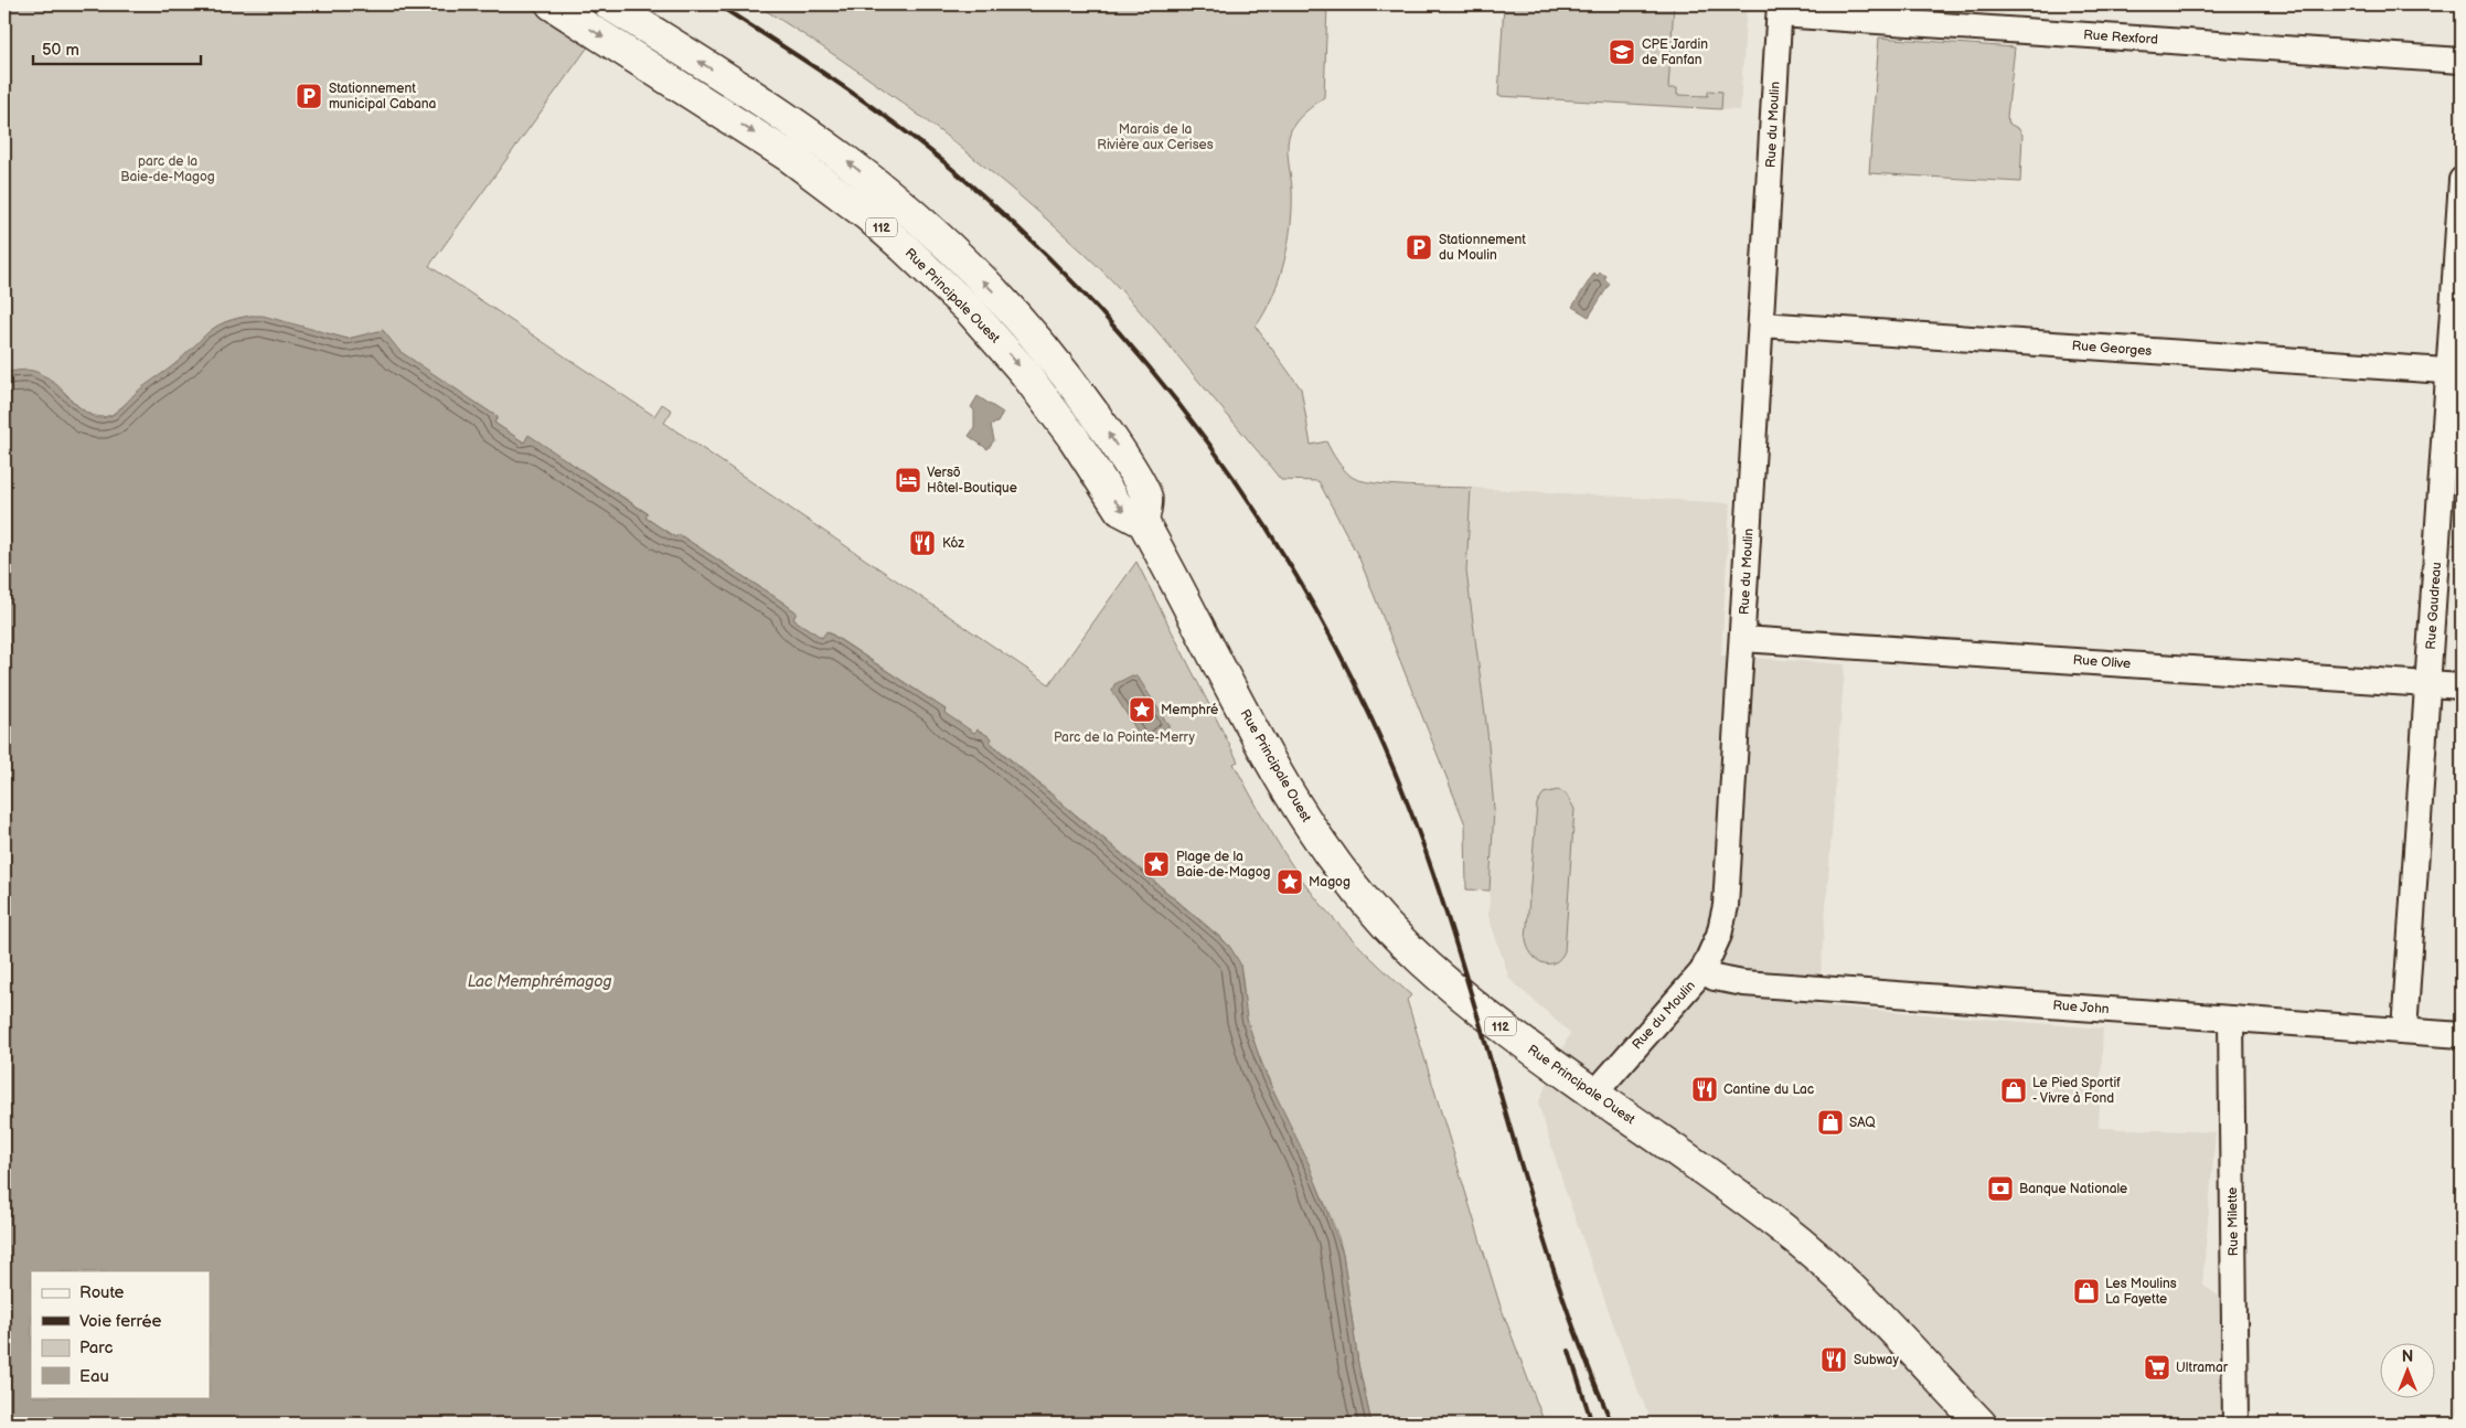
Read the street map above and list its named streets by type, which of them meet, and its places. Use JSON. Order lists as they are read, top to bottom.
{
  "streets": {
    "main road": ["112", "Rue Principale Ouest"],
    "street": [
      "Rue Rexford",
      "Rue du Moulin",
      "Rue Georges",
      "Rue Gaudreau",
      "Rue Olive",
      "Rue John",
      "Rue Milette"
    ]
  },
  "crossings": [
    ["Rue Rexford", "Rue du Moulin"],
    ["Rue du Moulin", "Rue Principale Ouest"],
    ["Rue du Moulin", "Rue Georges"],
    ["Rue du Moulin", "Rue Olive"],
    ["Rue du Moulin", "Rue John"],
    ["112", "Rue Principale Ouest"],
    ["Rue Georges", "Rue Gaudreau"],
    ["Rue Gaudreau", "Rue Olive"],
    ["Rue Gaudreau", "Rue John"],
    ["Rue John", "Rue Milette"]
  ],
  "water": ["Lac Memphrémagog"],
  "parks": ["Marais de la Rivière aux Cerises", "parc de la Baie-de-Magog", "Parc de la Pointe-Merry"],
  "places": {
    "school or university": ["CPE Jardin de Fanfan"],
    "parking": ["Stationnement municipal Cabana", "Stationnement du Moulin"],
    "hotel": ["Versō Hôtel-Boutique"],
    "restaurant": ["Kóz", "Cantine du Lac", "Subway"],
    "place": ["Memphré", "Plage de la Baie-de-Magog", "Magog"],
    "shop": ["Le Pied Sportif - Vivre à Fond", "SAQ", "Les Moulins La Fayette"],
    "bank": ["Banque Nationale"],
    "supermarket": ["Ultramar"]
  },
  "legend": [
    "Route",
    "Voie ferrée",
    "Parc",
    "Eau"
  ],
  "scale_bar": "50 m",
  "north": "top"
}
